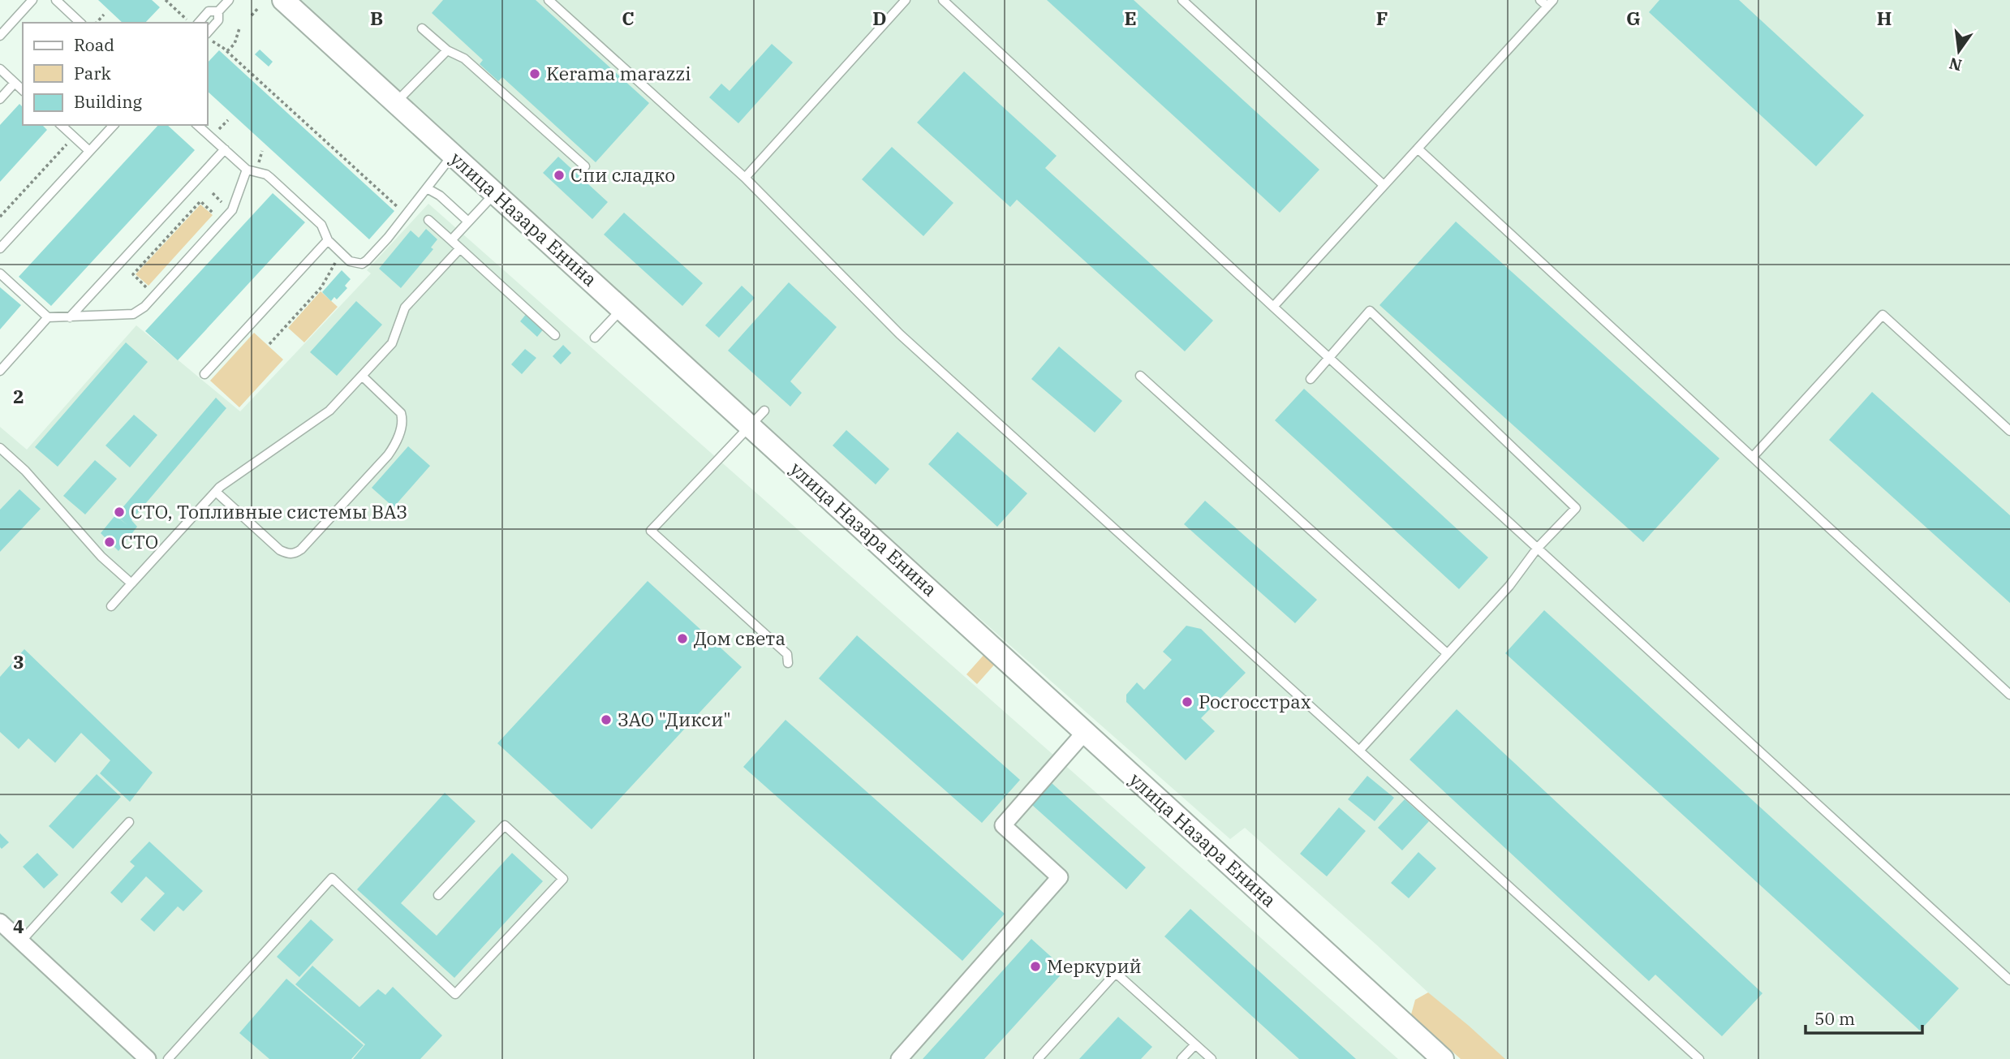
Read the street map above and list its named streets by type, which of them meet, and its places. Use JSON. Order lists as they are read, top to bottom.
{
  "streets": {
    "main road": ["улица Назара Енина"]
  },
  "places": [
    "Kerama marazzi",
    "Спи сладко",
    "СТО, Топливные системы ВАЗ",
    "СТО",
    "Дом света",
    "Росгосстрах",
    "ЗАО \"Дикси\"",
    "Меркурий"
  ],
  "legend": ["Road", "Park", "Building"],
  "scale_bar": "50 m",
  "north": "bottom",
  "grid": {
    "columns": [
      "B",
      "C",
      "D",
      "E",
      "F",
      "G",
      "H"
    ],
    "rows": ["2", "3", "4"]
  }
}
